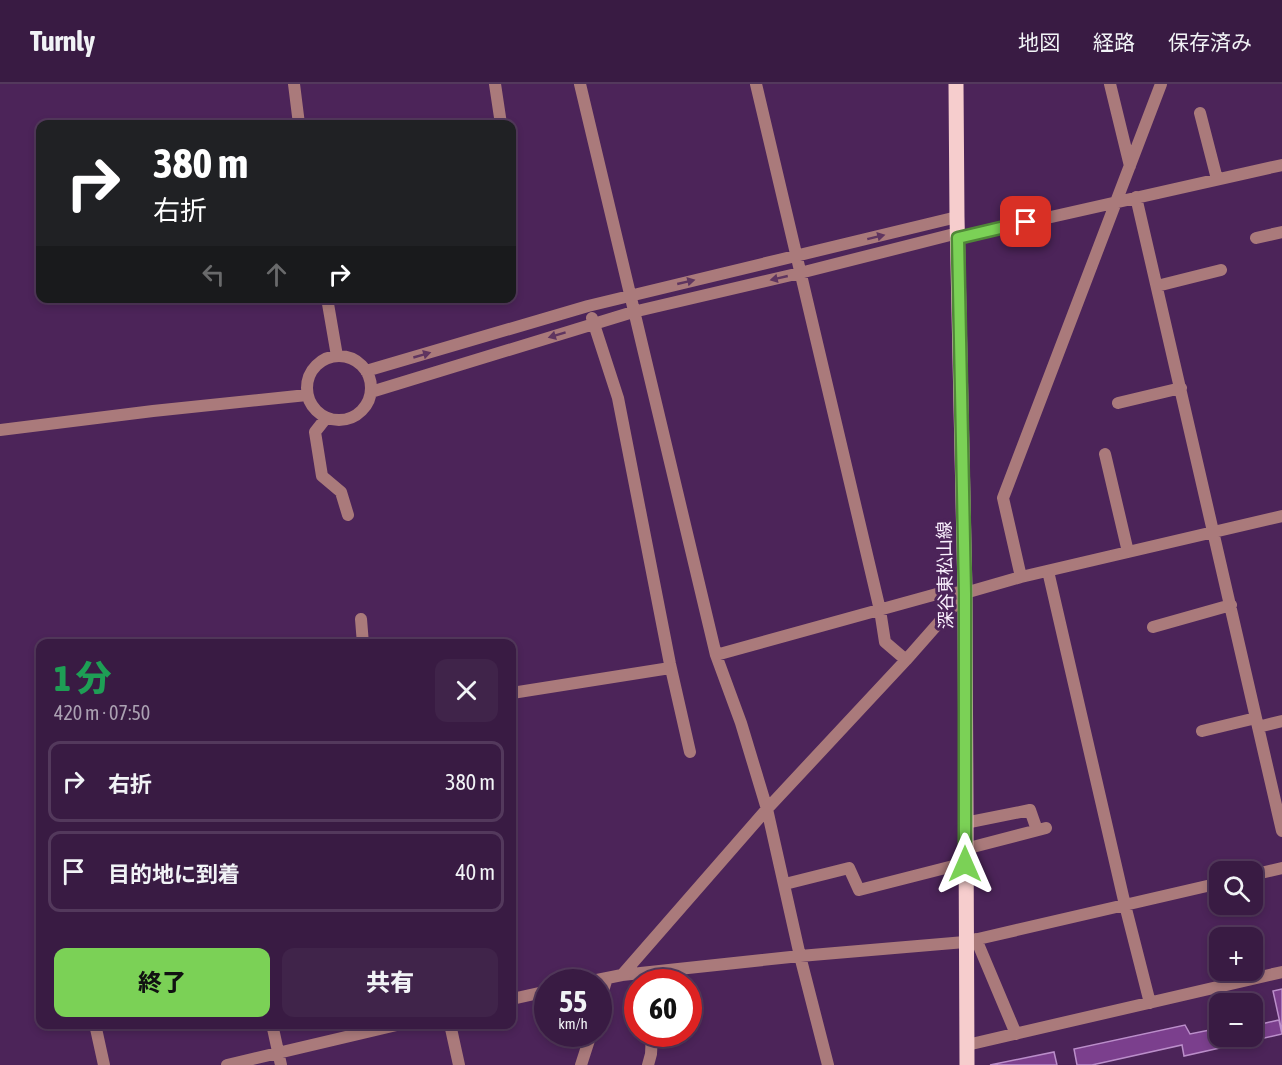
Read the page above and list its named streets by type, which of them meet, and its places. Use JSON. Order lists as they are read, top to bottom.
{
  "streets": {
    "main road": ["深谷東松山線"]
  },
  "page": {
    "header": "Turnly",
    "nav": ["地図", "経路", "保存済み"],
    "turn": ["380 m", "右折"],
    "heading": ["1 分", "420 m · 07:50"],
    "list": [
      {
        "name": "右折",
        "value": "380 m"
      },
      {
        "name": "目的地に到着",
        "value": "40 m"
      }
    ],
    "map_buttons": ["+", "−"],
    "buttons": ["終了", "共有"],
    "speed": "55 km/h",
    "limit": "60"
  }
}
